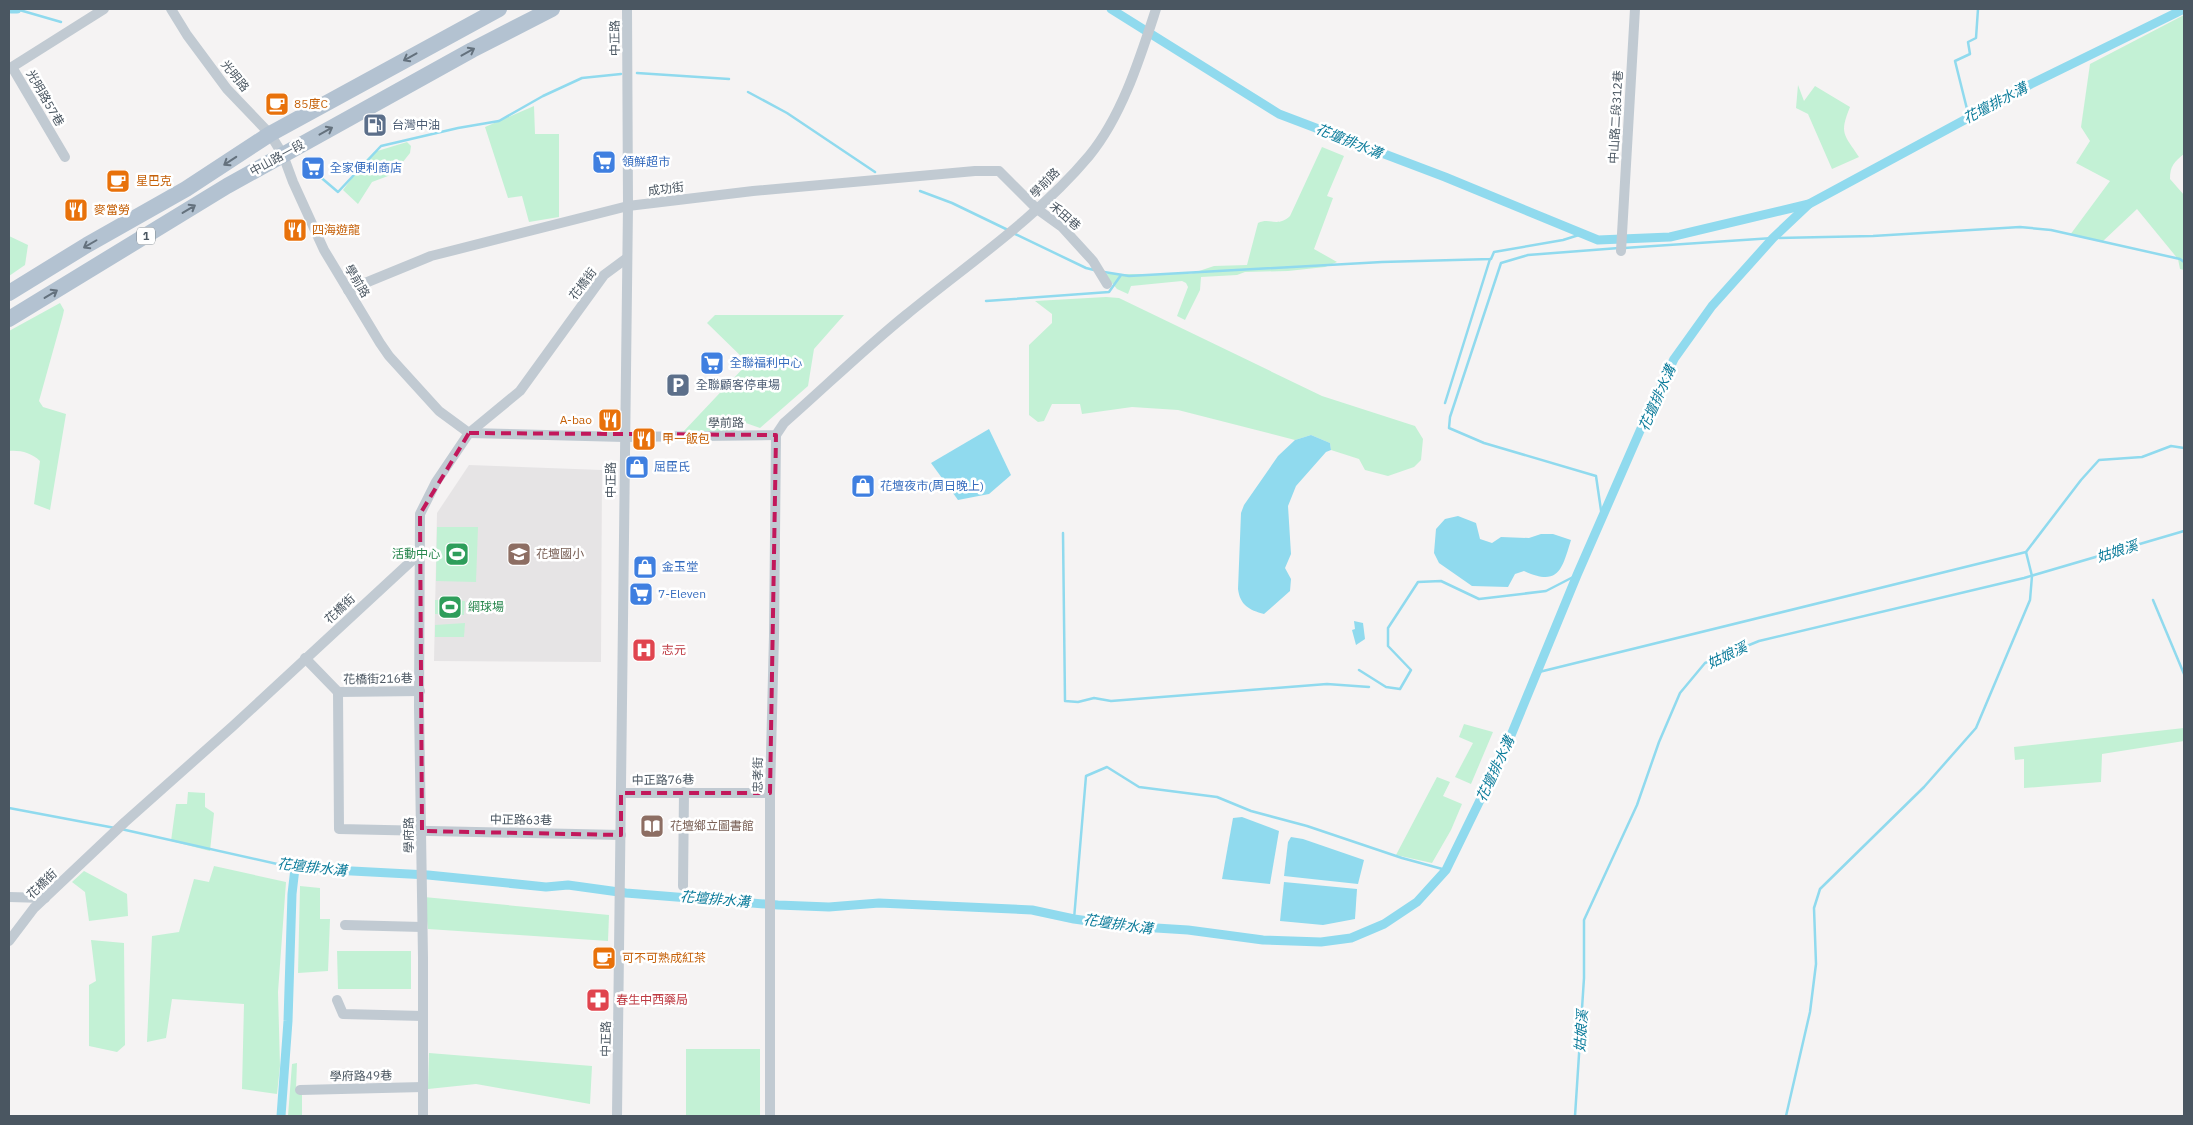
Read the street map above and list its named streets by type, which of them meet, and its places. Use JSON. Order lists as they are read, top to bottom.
{
  "streets": {
    "main road": ["中山路一段", "1"],
    "street": [
      "中正路",
      "光明路",
      "光明路57巷",
      "中山路二段312巷",
      "學前路",
      "成功街",
      "禾田巷",
      "花橋街",
      "花橋街216巷",
      "忠孝街",
      "中正路76巷",
      "中正路63巷",
      "學府路",
      "學府路49巷"
    ]
  },
  "crossings": [
    ["中正路", "學前路"],
    ["中正路", "成功街"],
    ["中正路", "花橋街"],
    ["中正路", "中正路76巷"],
    ["中正路", "中正路63巷"],
    ["光明路", "中山路一段"],
    ["光明路", "學前路"],
    ["中山路一段", "學前路"],
    ["學前路", "成功街"],
    ["學前路", "禾田巷"],
    ["學前路", "花橋街"],
    ["學前路", "忠孝街"],
    ["成功街", "禾田巷"],
    ["花橋街", "學府路"],
    ["花橋街216巷", "中正路63巷"],
    ["花橋街216巷", "學府路"],
    ["忠孝街", "中正路76巷"],
    ["中正路63巷", "學府路"],
    ["學府路", "學府路49巷"]
  ],
  "water": ["花壇排水溝", "姑娘溪"],
  "places": {
    "cafe": ["85度C", "星巴克", "可不可熟成紅茶"],
    "fuel station": ["台灣中油"],
    "supermarket": [
      "領鮮超市",
      "全家便利商店",
      "全聯福利中心",
      "7-Eleven"
    ],
    "restaurant": [
      "麥當勞",
      "四海遊龍",
      "A-bao",
      "甲一飯包"
    ],
    "parking": ["全聯顧客停車場"],
    "shop": ["屈臣氏", "花壇夜市(周日晚上)", "金玉堂"],
    "sports": ["活動中心", "網球場"],
    "school or university": ["花壇國小"],
    "hospital": ["志元"],
    "library": ["花壇鄉立圖書館"],
    "pharmacy": ["春生中西藥局"]
  }
}
